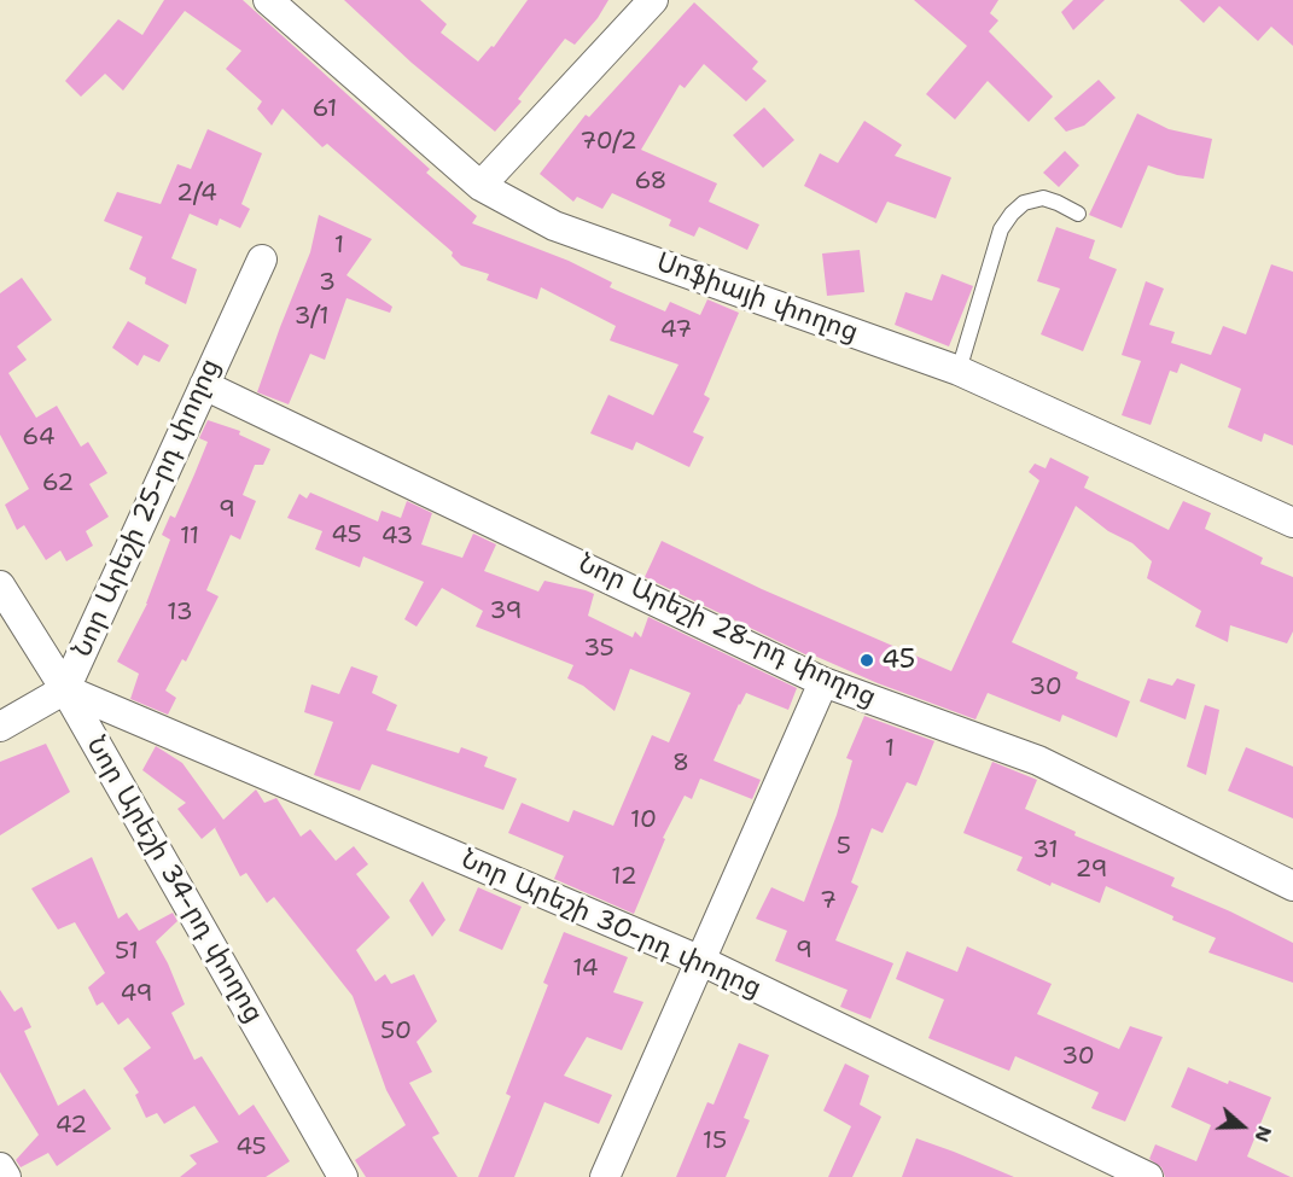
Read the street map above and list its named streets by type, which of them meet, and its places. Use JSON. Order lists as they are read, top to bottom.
{
  "streets": {
    "street": [
      "Սոֆիայի փողոց",
      "Նոր Արեշի 25-րդ փողոց",
      "Նոր Արեշի 28-րդ փողոց",
      "Նոր Արեշի 34-րդ փողոց",
      "Նոր Արեշի 30-րդ փողոց"
    ]
  },
  "crossings": [
    ["Նոր Արեշի 25-րդ փողոց", "Նոր Արեշի 28-րդ փողոց"],
    ["Նոր Արեշի 25-րդ փողոց", "Նոր Արեշի 34-րդ փողոց"],
    ["Նոր Արեշի 25-րդ փողոց", "Նոր Արեշի 30-րդ փողոց"],
    ["Նոր Արեշի 34-րդ փողոց", "Նոր Արեշի 30-րդ փողոց"]
  ],
  "places": ["45"],
  "house_numbers": [
    "61",
    "70/2",
    "68",
    "2/4",
    "1",
    "3",
    "3/1",
    "47",
    "64",
    "62",
    "9",
    "45",
    "11",
    "43",
    "39",
    "13",
    "35",
    "30",
    "1",
    "8",
    "10",
    "5",
    "31",
    "29",
    "12",
    "7",
    "9",
    "51",
    "14",
    "49",
    "50",
    "30",
    "42",
    "15",
    "45"
  ],
  "north": "right"
}
